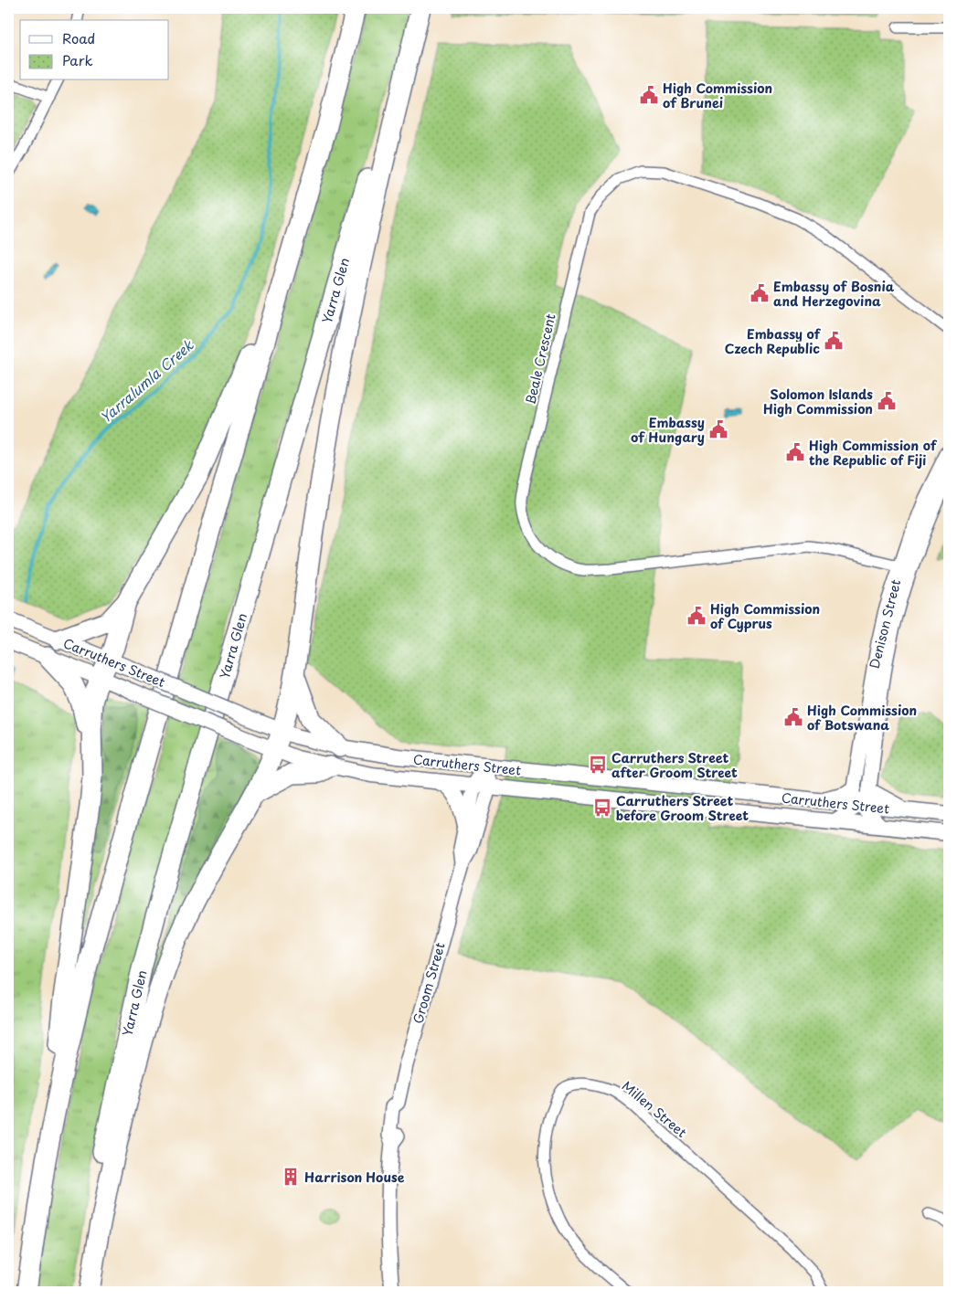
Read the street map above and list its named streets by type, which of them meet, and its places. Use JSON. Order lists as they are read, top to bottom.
{
  "streets": {
    "highway": ["Yarra Glen"],
    "main road": ["Carruthers Street"],
    "street": [
      "Beale Crescent",
      "Denison Street",
      "Groom Street",
      "Millen Street"
    ]
  },
  "crossings": [
    ["Beale Crescent", "Denison Street"],
    ["Denison Street", "Carruthers Street"],
    ["Carruthers Street", "Groom Street"]
  ],
  "water": ["Yarralumla Creek"],
  "places": {
    "public building": [
      "High Commission of Brunei",
      "Embassy of Bosnia and Herzegovina",
      "Embassy of Czech Republic",
      "Solomon Islands High Commission",
      "Embassy of Hungary",
      "High Commission of the Republic of Fiji",
      "High Commission of Cyprus",
      "High Commission of Botswana"
    ],
    "bus stop": ["Carruthers Street after Groom Street", "Carruthers Street before Groom Street"],
    "building": ["Harrison House"]
  },
  "legend": ["Road", "Park"]
}
